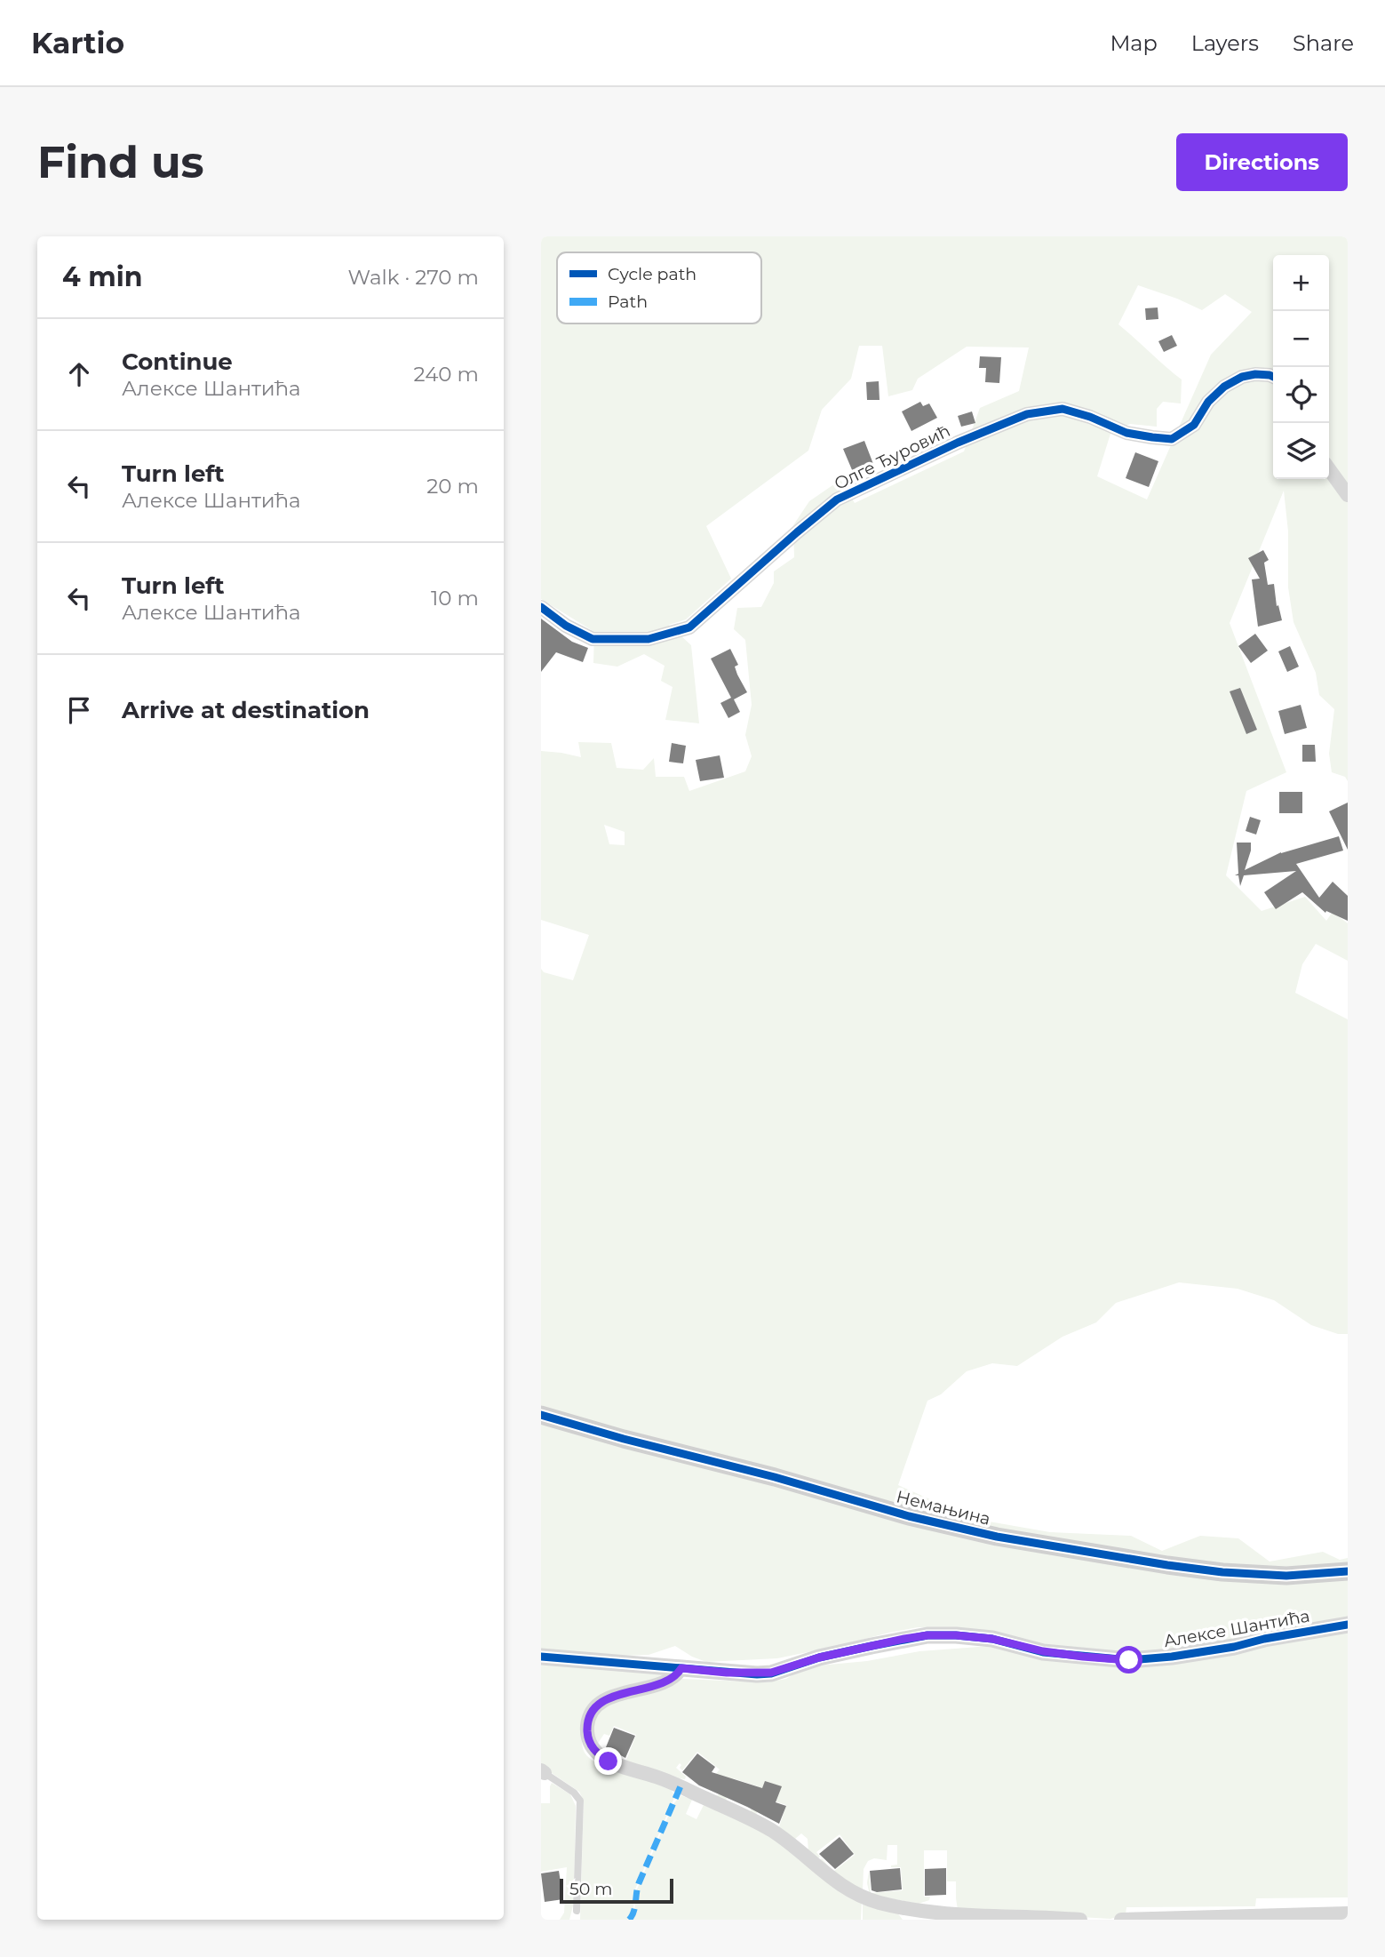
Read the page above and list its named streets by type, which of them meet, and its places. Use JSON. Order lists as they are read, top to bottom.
{
  "streets": {
    "main road": ["Немањина"],
    "street": ["Олге Ђуровић", "Алексе Шантића"]
  },
  "legend": ["Cycle path", "Path"],
  "scale_bar": "50 m",
  "page": {
    "header": "Kartio",
    "nav": ["Map", "Layers", "Share"],
    "buttons": "Directions",
    "title": "Find us",
    "heading": ["4 min", "Walk · 270 m"],
    "map_buttons": ["+", "−"],
    "list": [
      ["Continue", "Алексе Шантића", "240 m"],
      ["Turn left", "Алексе Шантића", "20 m"],
      ["Turn left", "Алексе Шантића", "10 m"],
      "Arrive at destination"
    ],
    "scale": "50 m"
  }
}
